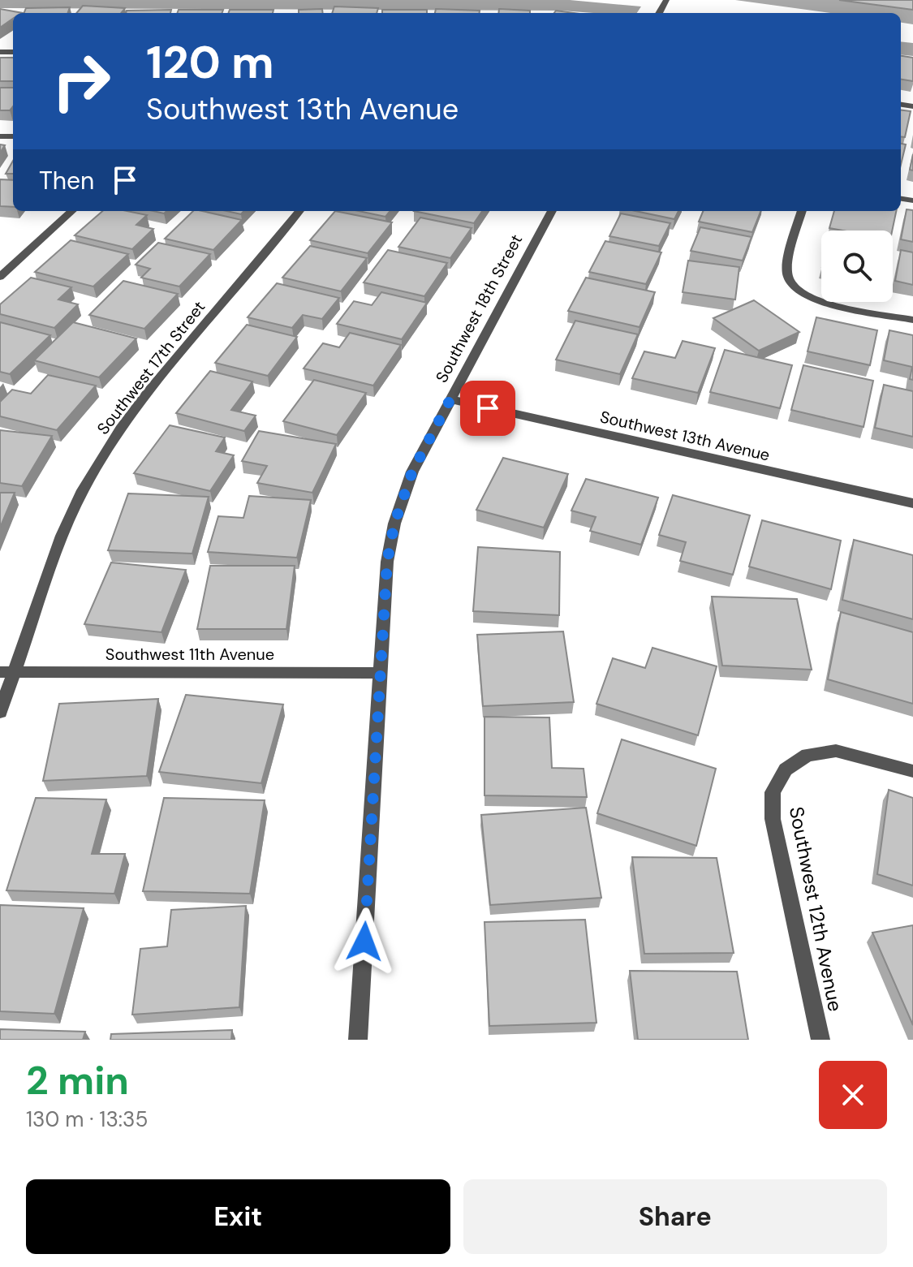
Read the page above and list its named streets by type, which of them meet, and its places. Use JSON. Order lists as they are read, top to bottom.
{
  "streets": {
    "street": [
      "Southwest 18th Street",
      "Southwest 17th Street",
      "Southwest 13th Avenue",
      "Southwest 11th Avenue",
      "Southwest 12th Avenue"
    ]
  },
  "crossings": [
    ["Southwest 18th Street", "Southwest 13th Avenue"],
    ["Southwest 18th Street", "Southwest 11th Avenue"],
    ["Southwest 17th Street", "Southwest 11th Avenue"]
  ],
  "page": {
    "turn": ["120 m", "Southwest 13th Avenue"],
    "then": "Then",
    "heading": ["2 min", "130 m · 13:35"],
    "buttons": ["Exit", "Share"]
  }
}
